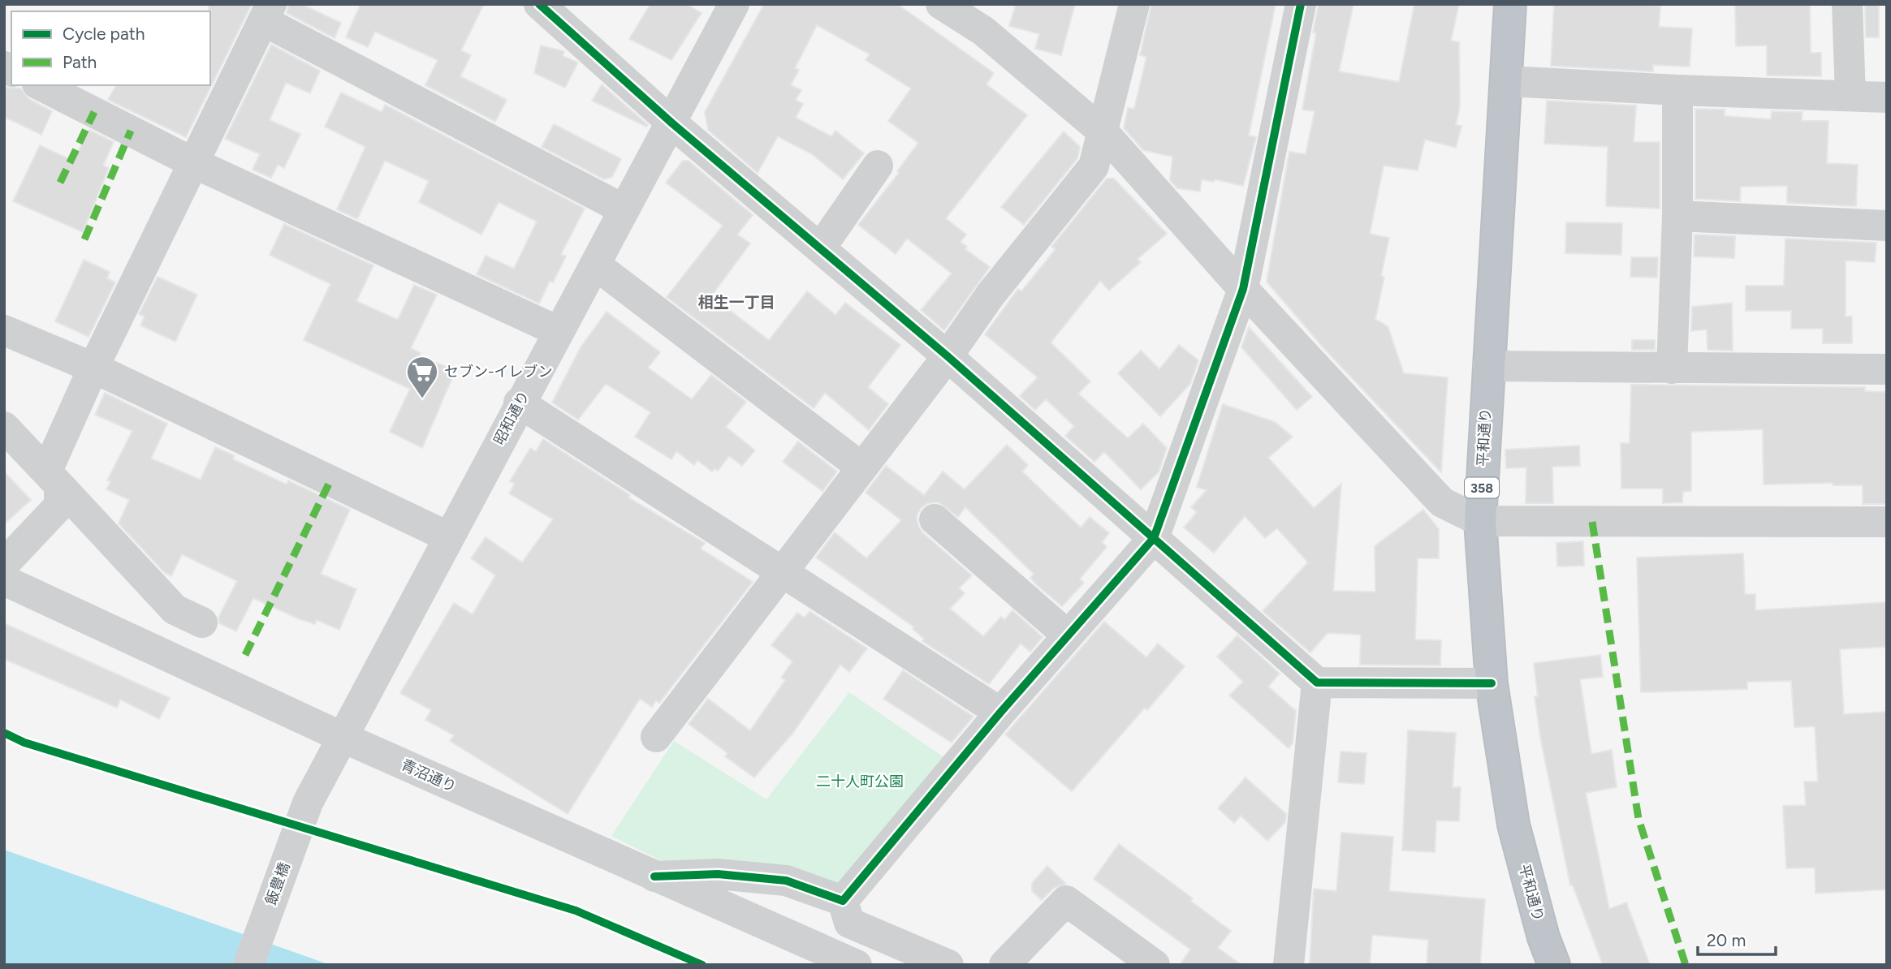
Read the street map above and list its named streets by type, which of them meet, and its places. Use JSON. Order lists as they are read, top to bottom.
{
  "streets": {
    "highway": ["平和通り", "358"],
    "street": ["昭和通り", "青沼通り", "飯豊橋"]
  },
  "crossings": [
    ["昭和通り", "青沼通り"],
    ["昭和通り", "飯豊橋"]
  ],
  "districts": ["相生一丁目"],
  "parks": ["二十人町公園"],
  "places": {
    "supermarket": ["セブン-イレブン"]
  },
  "legend": ["Cycle path", "Path"],
  "scale_bar": "20 m"
}
